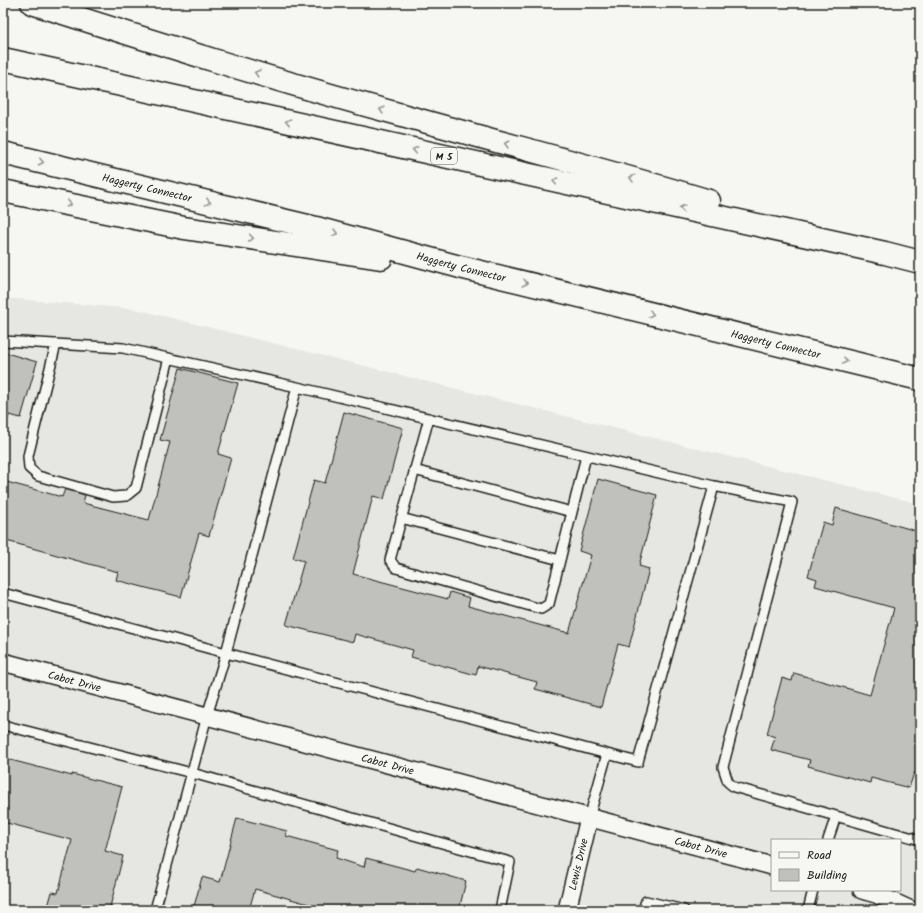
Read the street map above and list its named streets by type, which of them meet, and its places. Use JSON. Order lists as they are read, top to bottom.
{
  "streets": {
    "highway": ["M 5", "Haggerty Connector"],
    "street": ["Cabot Drive", "Lewis Drive"]
  },
  "crossings": [
    ["Cabot Drive", "Lewis Drive"]
  ],
  "legend": ["Road", "Building"]
}
